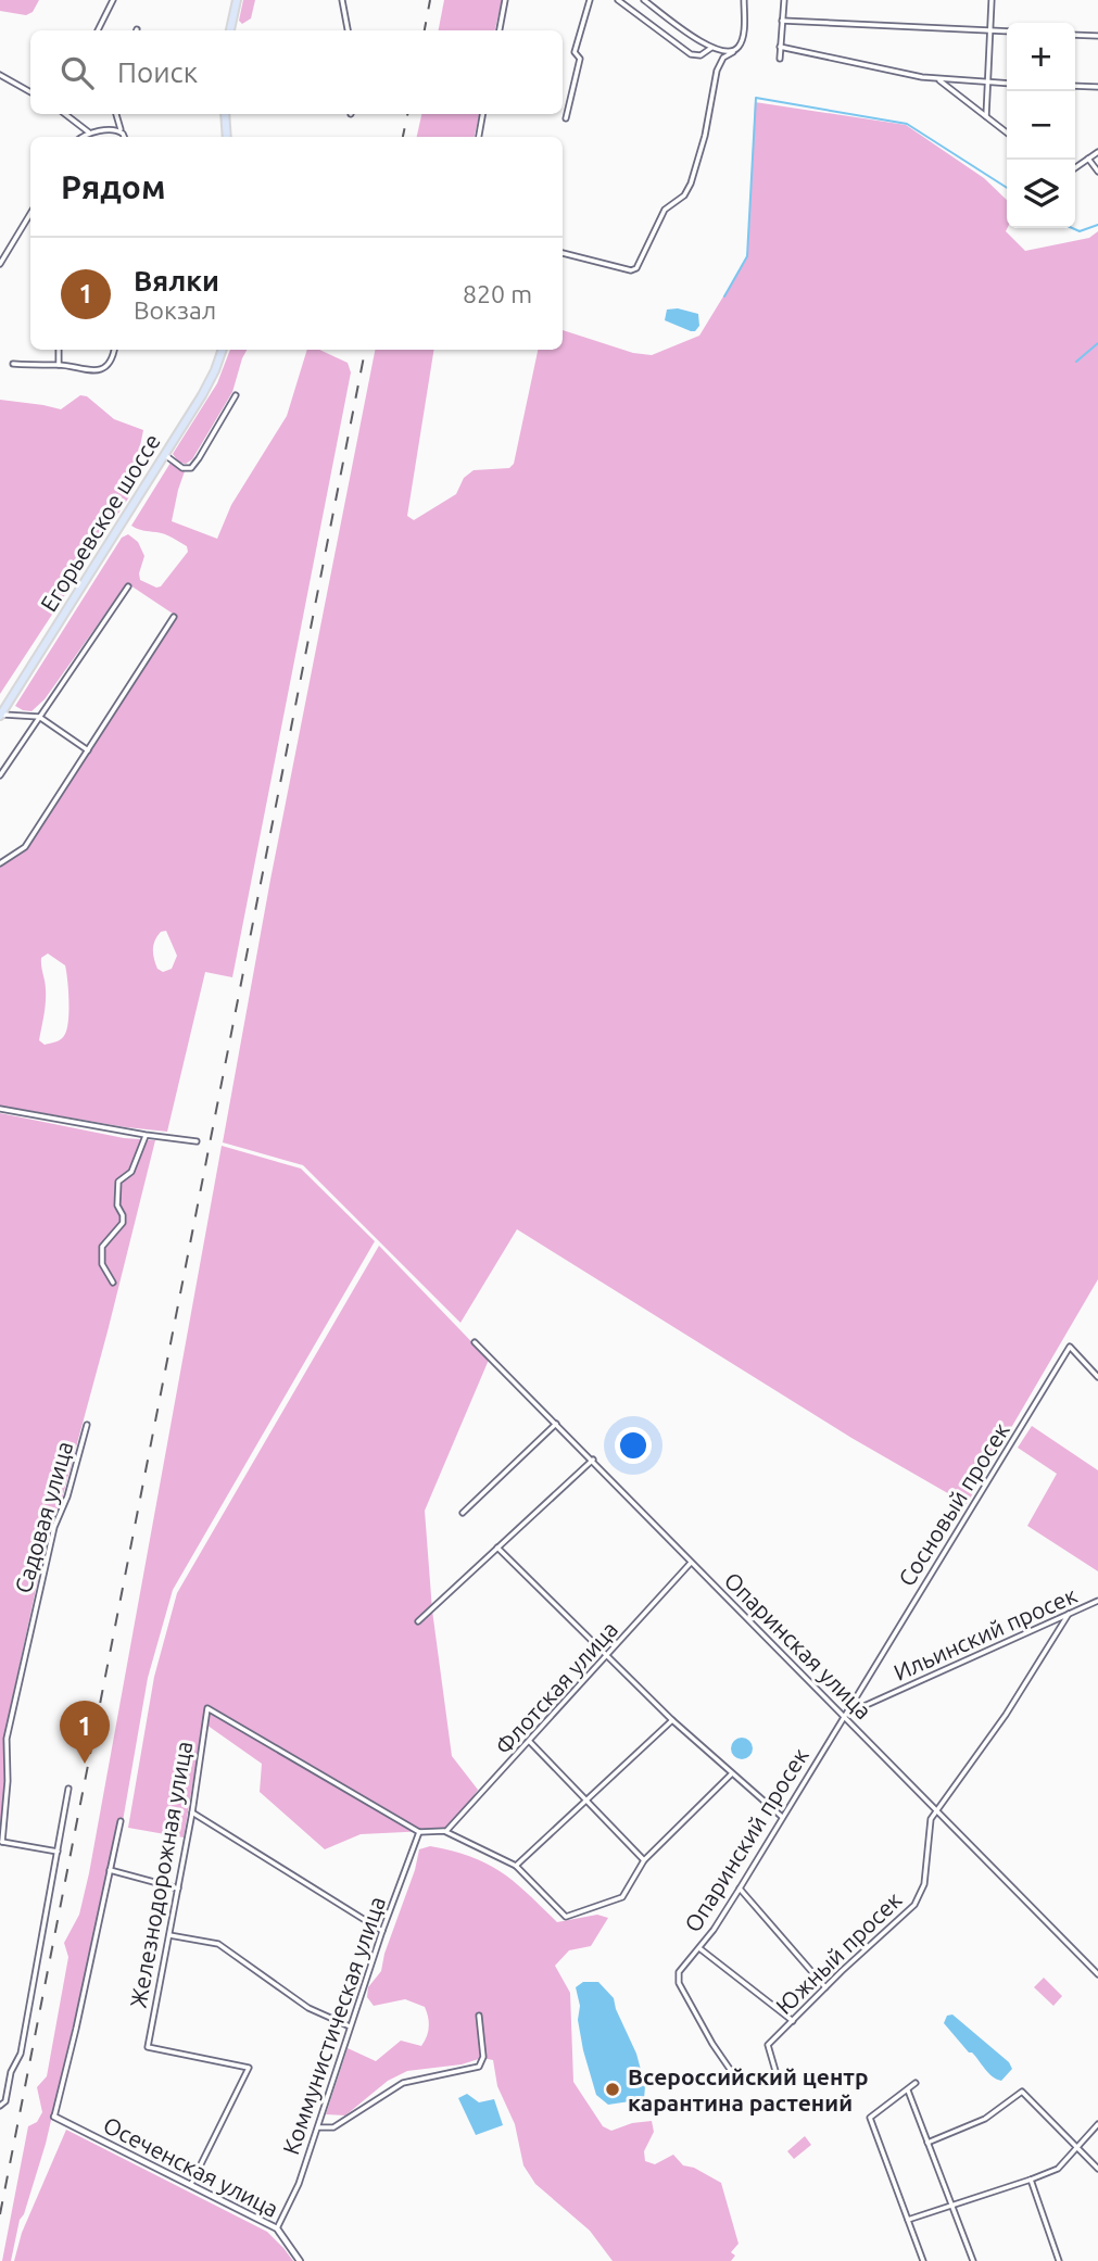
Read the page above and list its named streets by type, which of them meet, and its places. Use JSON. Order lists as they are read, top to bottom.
{
  "streets": {
    "main road": ["Егорьевское шоссе"],
    "street": [
      "Сосновый просек",
      "Садовая улица",
      "Ильинский просек",
      "Опаринская улица",
      "Флотская улица",
      "Опаринский просек",
      "Железнодорожная улица",
      "Южный просек",
      "Коммунистическая улица",
      "Осеченская улица"
    ]
  },
  "crossings": [
    ["Сосновый просек", "Ильинский просек"],
    ["Сосновый просек", "Опаринская улица"],
    ["Сосновый просек", "Опаринский просек"],
    ["Ильинский просек", "Опаринская улица"],
    ["Ильинский просек", "Опаринский просек"],
    ["Ильинский просек", "Южный просек"],
    ["Опаринская улица", "Флотская улица"],
    ["Опаринская улица", "Опаринский просек"],
    ["Опаринская улица", "Южный просек"],
    ["Железнодорожная улица", "Коммунистическая улица"],
    ["Железнодорожная улица", "Осеченская улица"],
    ["Коммунистическая улица", "Осеченская улица"]
  ],
  "places": ["Всероссийский центр карантина растений"],
  "page": {
    "map_buttons": ["+", "−"],
    "search": "Поиск",
    "heading": "Рядом",
    "list": [
      {
        "mark": "1",
        "name": "Вялки",
        "note": "Вокзал",
        "value": "820 m"
      }
    ],
    "pins": "1"
  }
}
